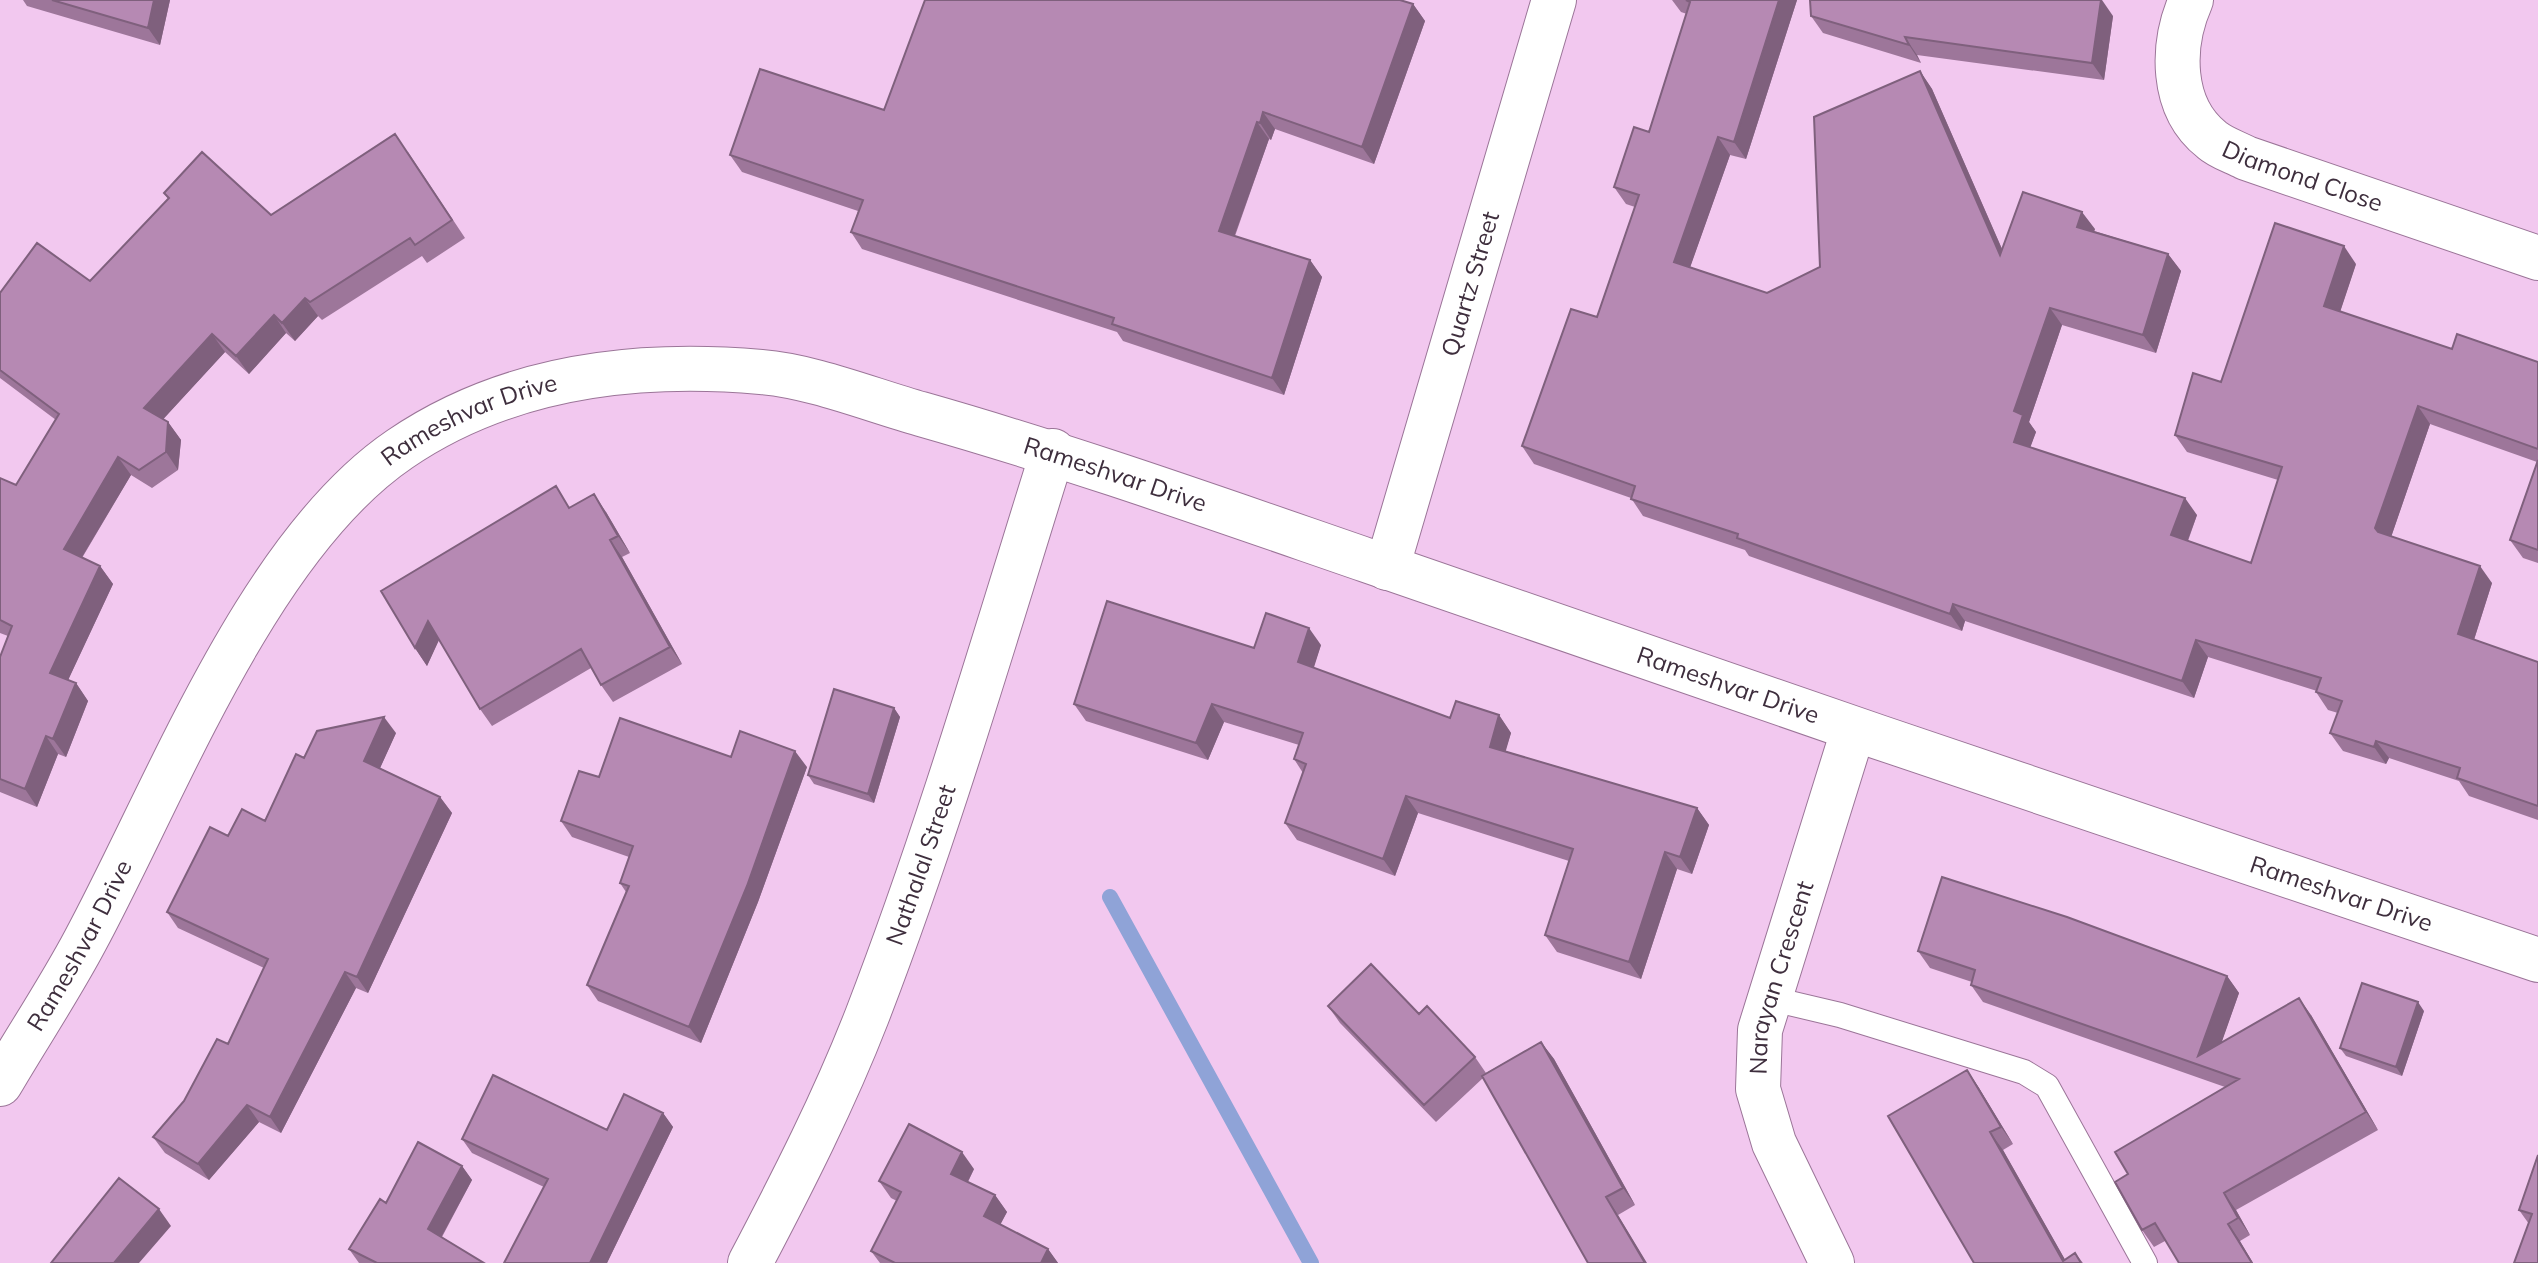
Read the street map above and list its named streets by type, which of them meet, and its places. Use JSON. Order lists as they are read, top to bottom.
{
  "streets": {
    "street": [
      "Diamond Close",
      "Quartz Street",
      "Rameshvar Drive",
      "Nathalal Street",
      "Narayan Crescent"
    ]
  },
  "crossings": [
    ["Quartz Street", "Rameshvar Drive"],
    ["Rameshvar Drive", "Nathalal Street"],
    ["Rameshvar Drive", "Narayan Crescent"]
  ]
}
